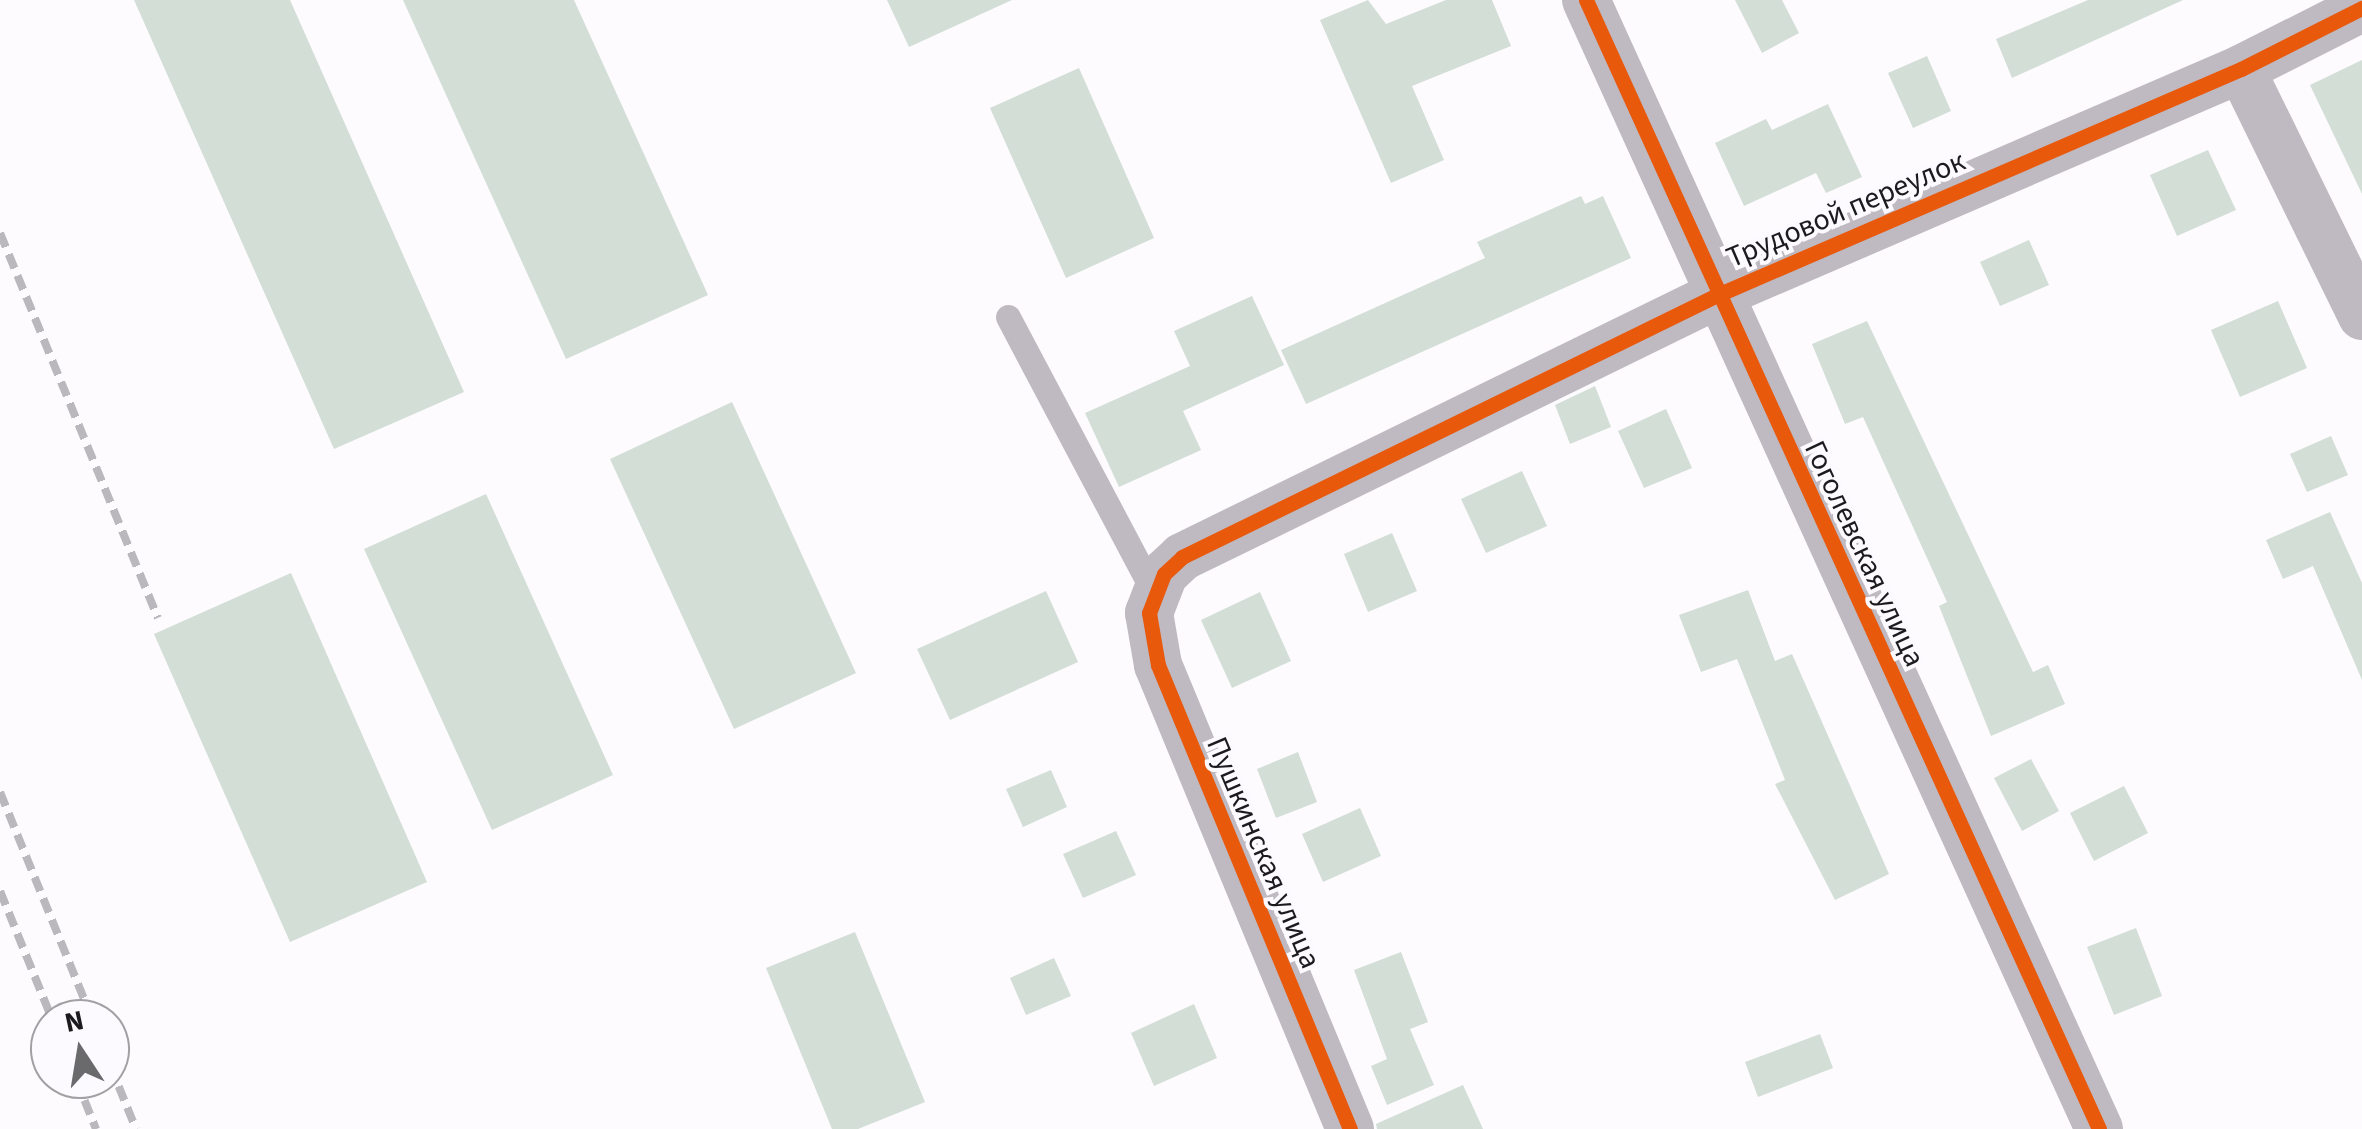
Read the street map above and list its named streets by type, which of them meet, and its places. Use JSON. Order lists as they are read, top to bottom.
{
  "streets": {
    "street": ["Трудовой переулок", "Гоголевская улица", "Пушкинская улица"]
  },
  "crossings": [
    ["Трудовой переулок", "Гоголевская улица"],
    ["Трудовой переулок", "Пушкинская улица"]
  ],
  "north": "top"
}
